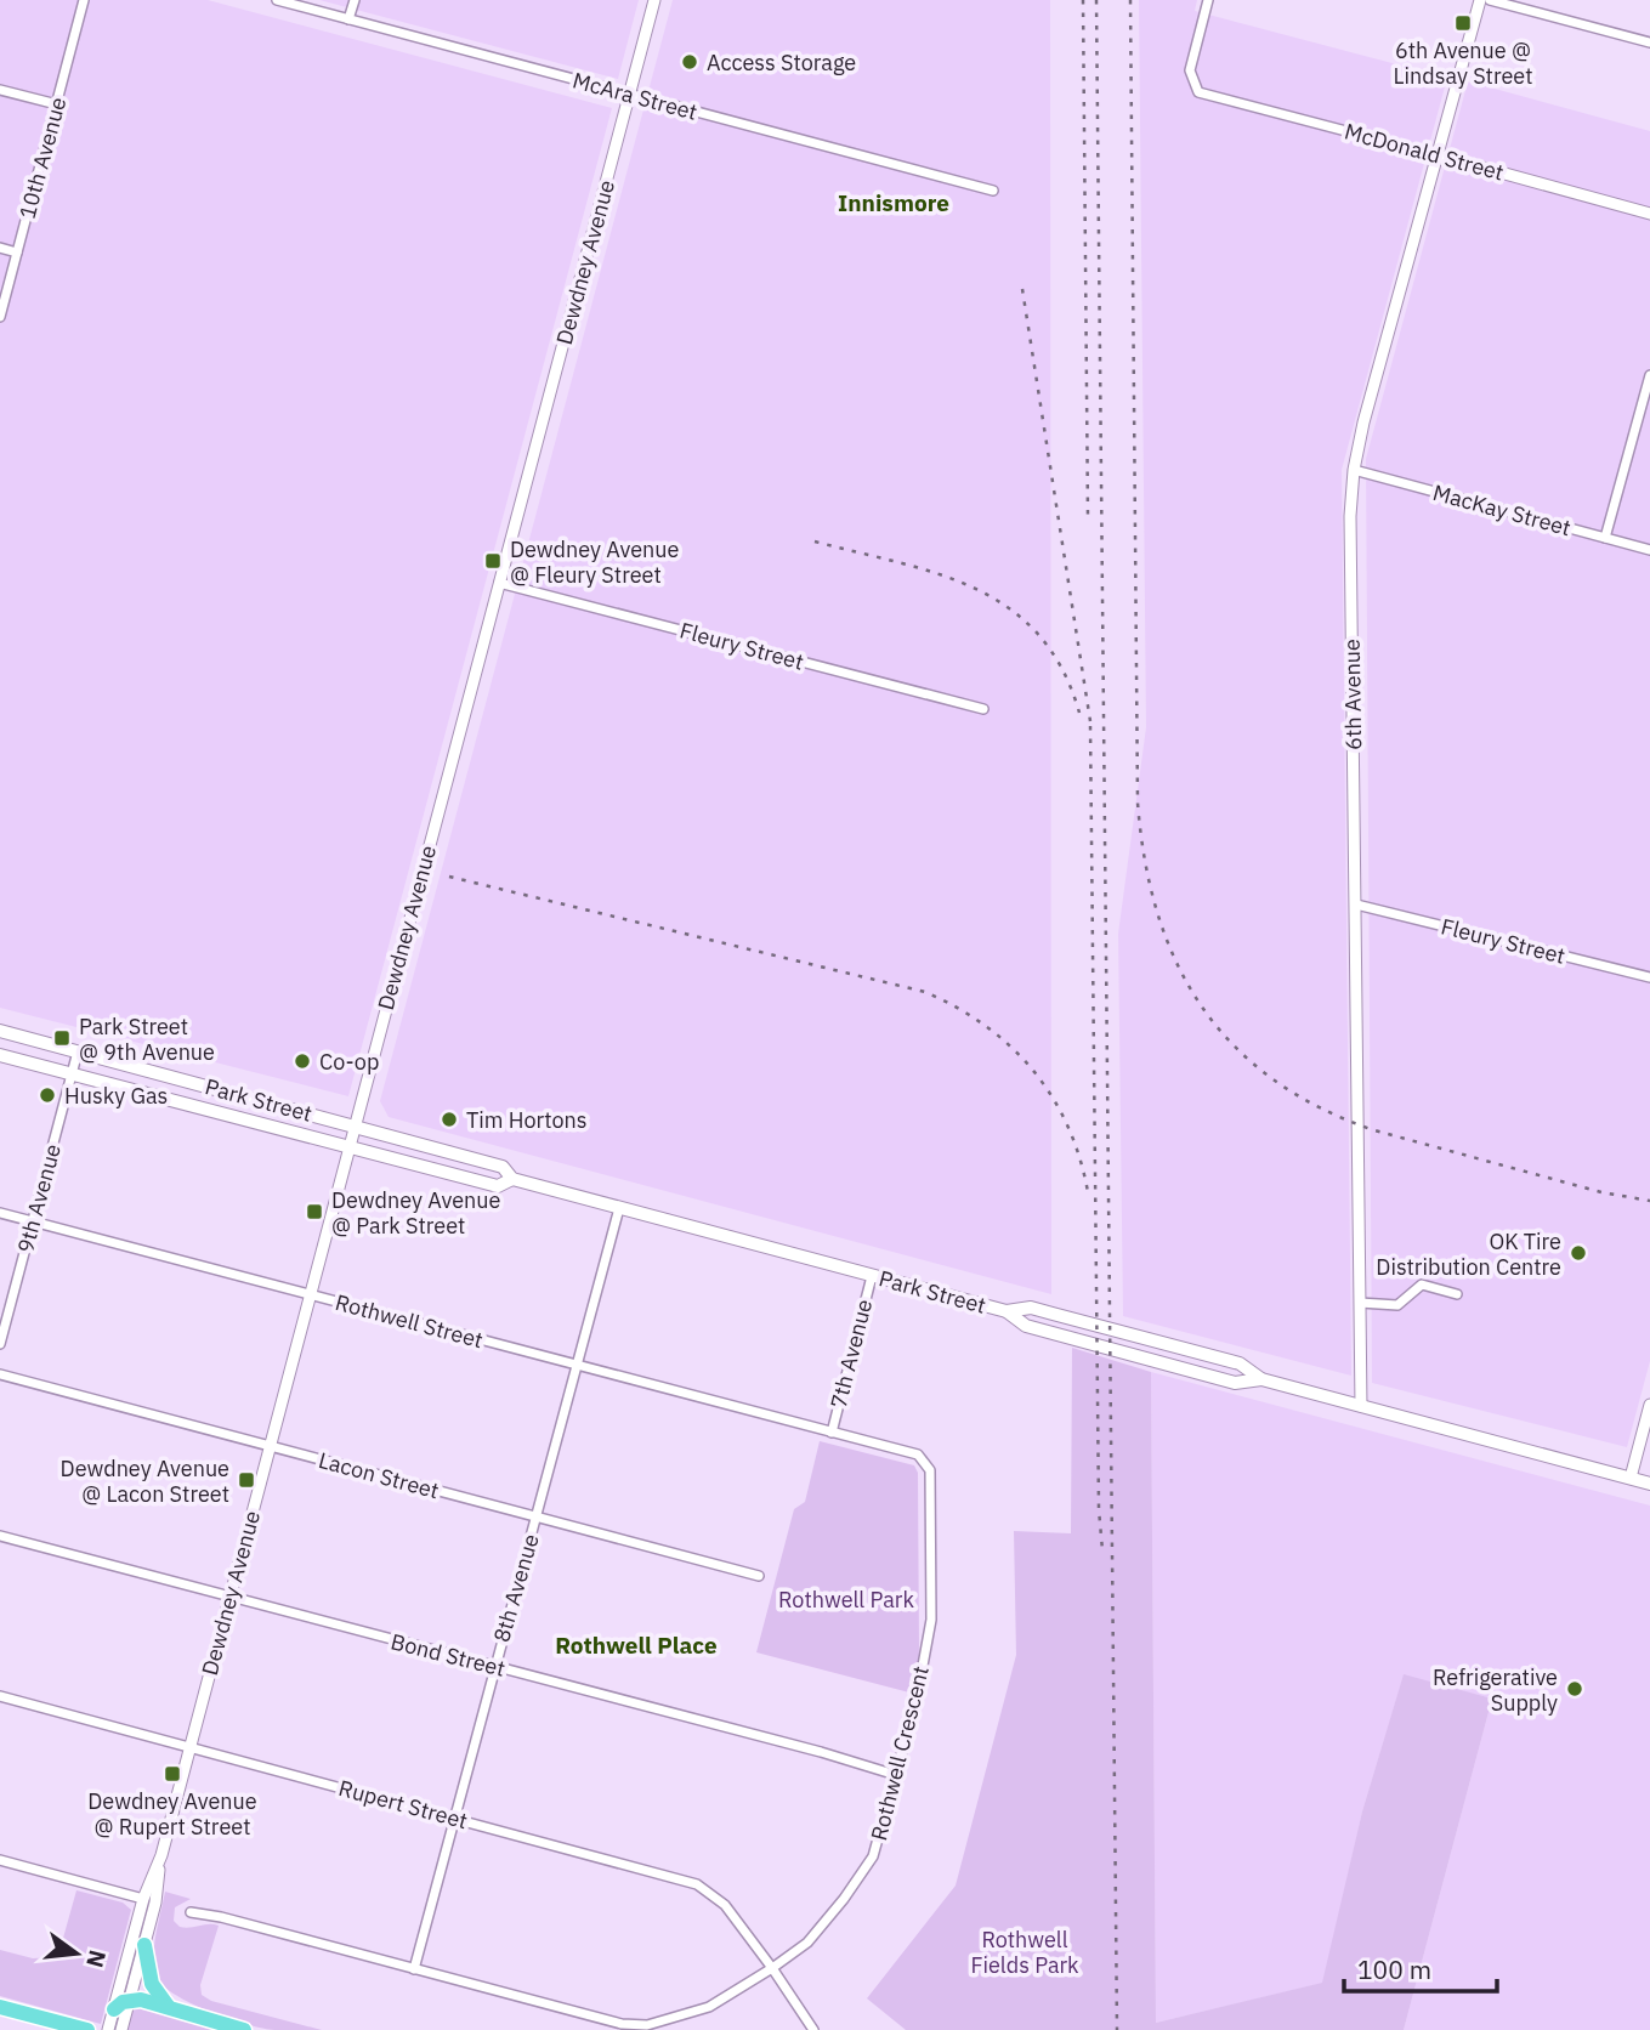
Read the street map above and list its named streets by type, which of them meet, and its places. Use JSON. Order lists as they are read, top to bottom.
{
  "streets": {
    "main road": ["Park Street"],
    "street": [
      "McAra Street",
      "McDonald Street",
      "10th Avenue",
      "Dewdney Avenue",
      "MacKay Street",
      "Fleury Street",
      "6th Avenue",
      "9th Avenue",
      "Rothwell Street",
      "7th Avenue",
      "Lacon Street",
      "8th Avenue",
      "Bond Street",
      "Rothwell Crescent",
      "Rupert Street"
    ]
  },
  "crossings": [
    ["McAra Street", "Dewdney Avenue"],
    ["McDonald Street", "6th Avenue"],
    ["Dewdney Avenue", "Fleury Street"],
    ["Dewdney Avenue", "Park Street"],
    ["Dewdney Avenue", "Rothwell Street"],
    ["Dewdney Avenue", "Lacon Street"],
    ["Dewdney Avenue", "Bond Street"],
    ["Dewdney Avenue", "Rupert Street"],
    ["MacKay Street", "6th Avenue"],
    ["Fleury Street", "6th Avenue"],
    ["6th Avenue", "Park Street"],
    ["Park Street", "9th Avenue"],
    ["Park Street", "7th Avenue"],
    ["Park Street", "8th Avenue"],
    ["9th Avenue", "Rothwell Street"],
    ["Rothwell Street", "8th Avenue"],
    ["Rothwell Street", "Rothwell Crescent"],
    ["7th Avenue", "Rothwell Crescent"],
    ["Lacon Street", "8th Avenue"],
    ["8th Avenue", "Bond Street"],
    ["8th Avenue", "Rothwell Crescent"],
    ["8th Avenue", "Rupert Street"],
    ["Bond Street", "Rothwell Crescent"],
    ["Rothwell Crescent", "Rupert Street"]
  ],
  "districts": ["Innismore", "Rothwell Place"],
  "parks": ["Rothwell Park", "Rothwell Fields Park"],
  "places": {
    "transit": [
      "6th Avenue @ Lindsay Street",
      "Dewdney Avenue @ Fleury Street",
      "Park Street @ 9th Avenue",
      "Dewdney Avenue @ Park Street",
      "Dewdney Avenue @ Lacon Street",
      "Dewdney Avenue @ Rupert Street"
    ],
    "other": [
      "Access Storage",
      "Co-op",
      "Husky Gas",
      "Tim Hortons",
      "OK Tire Distribution Centre",
      "Refrigerative Supply"
    ]
  },
  "scale_bar": "100 m",
  "north": "right"
}
